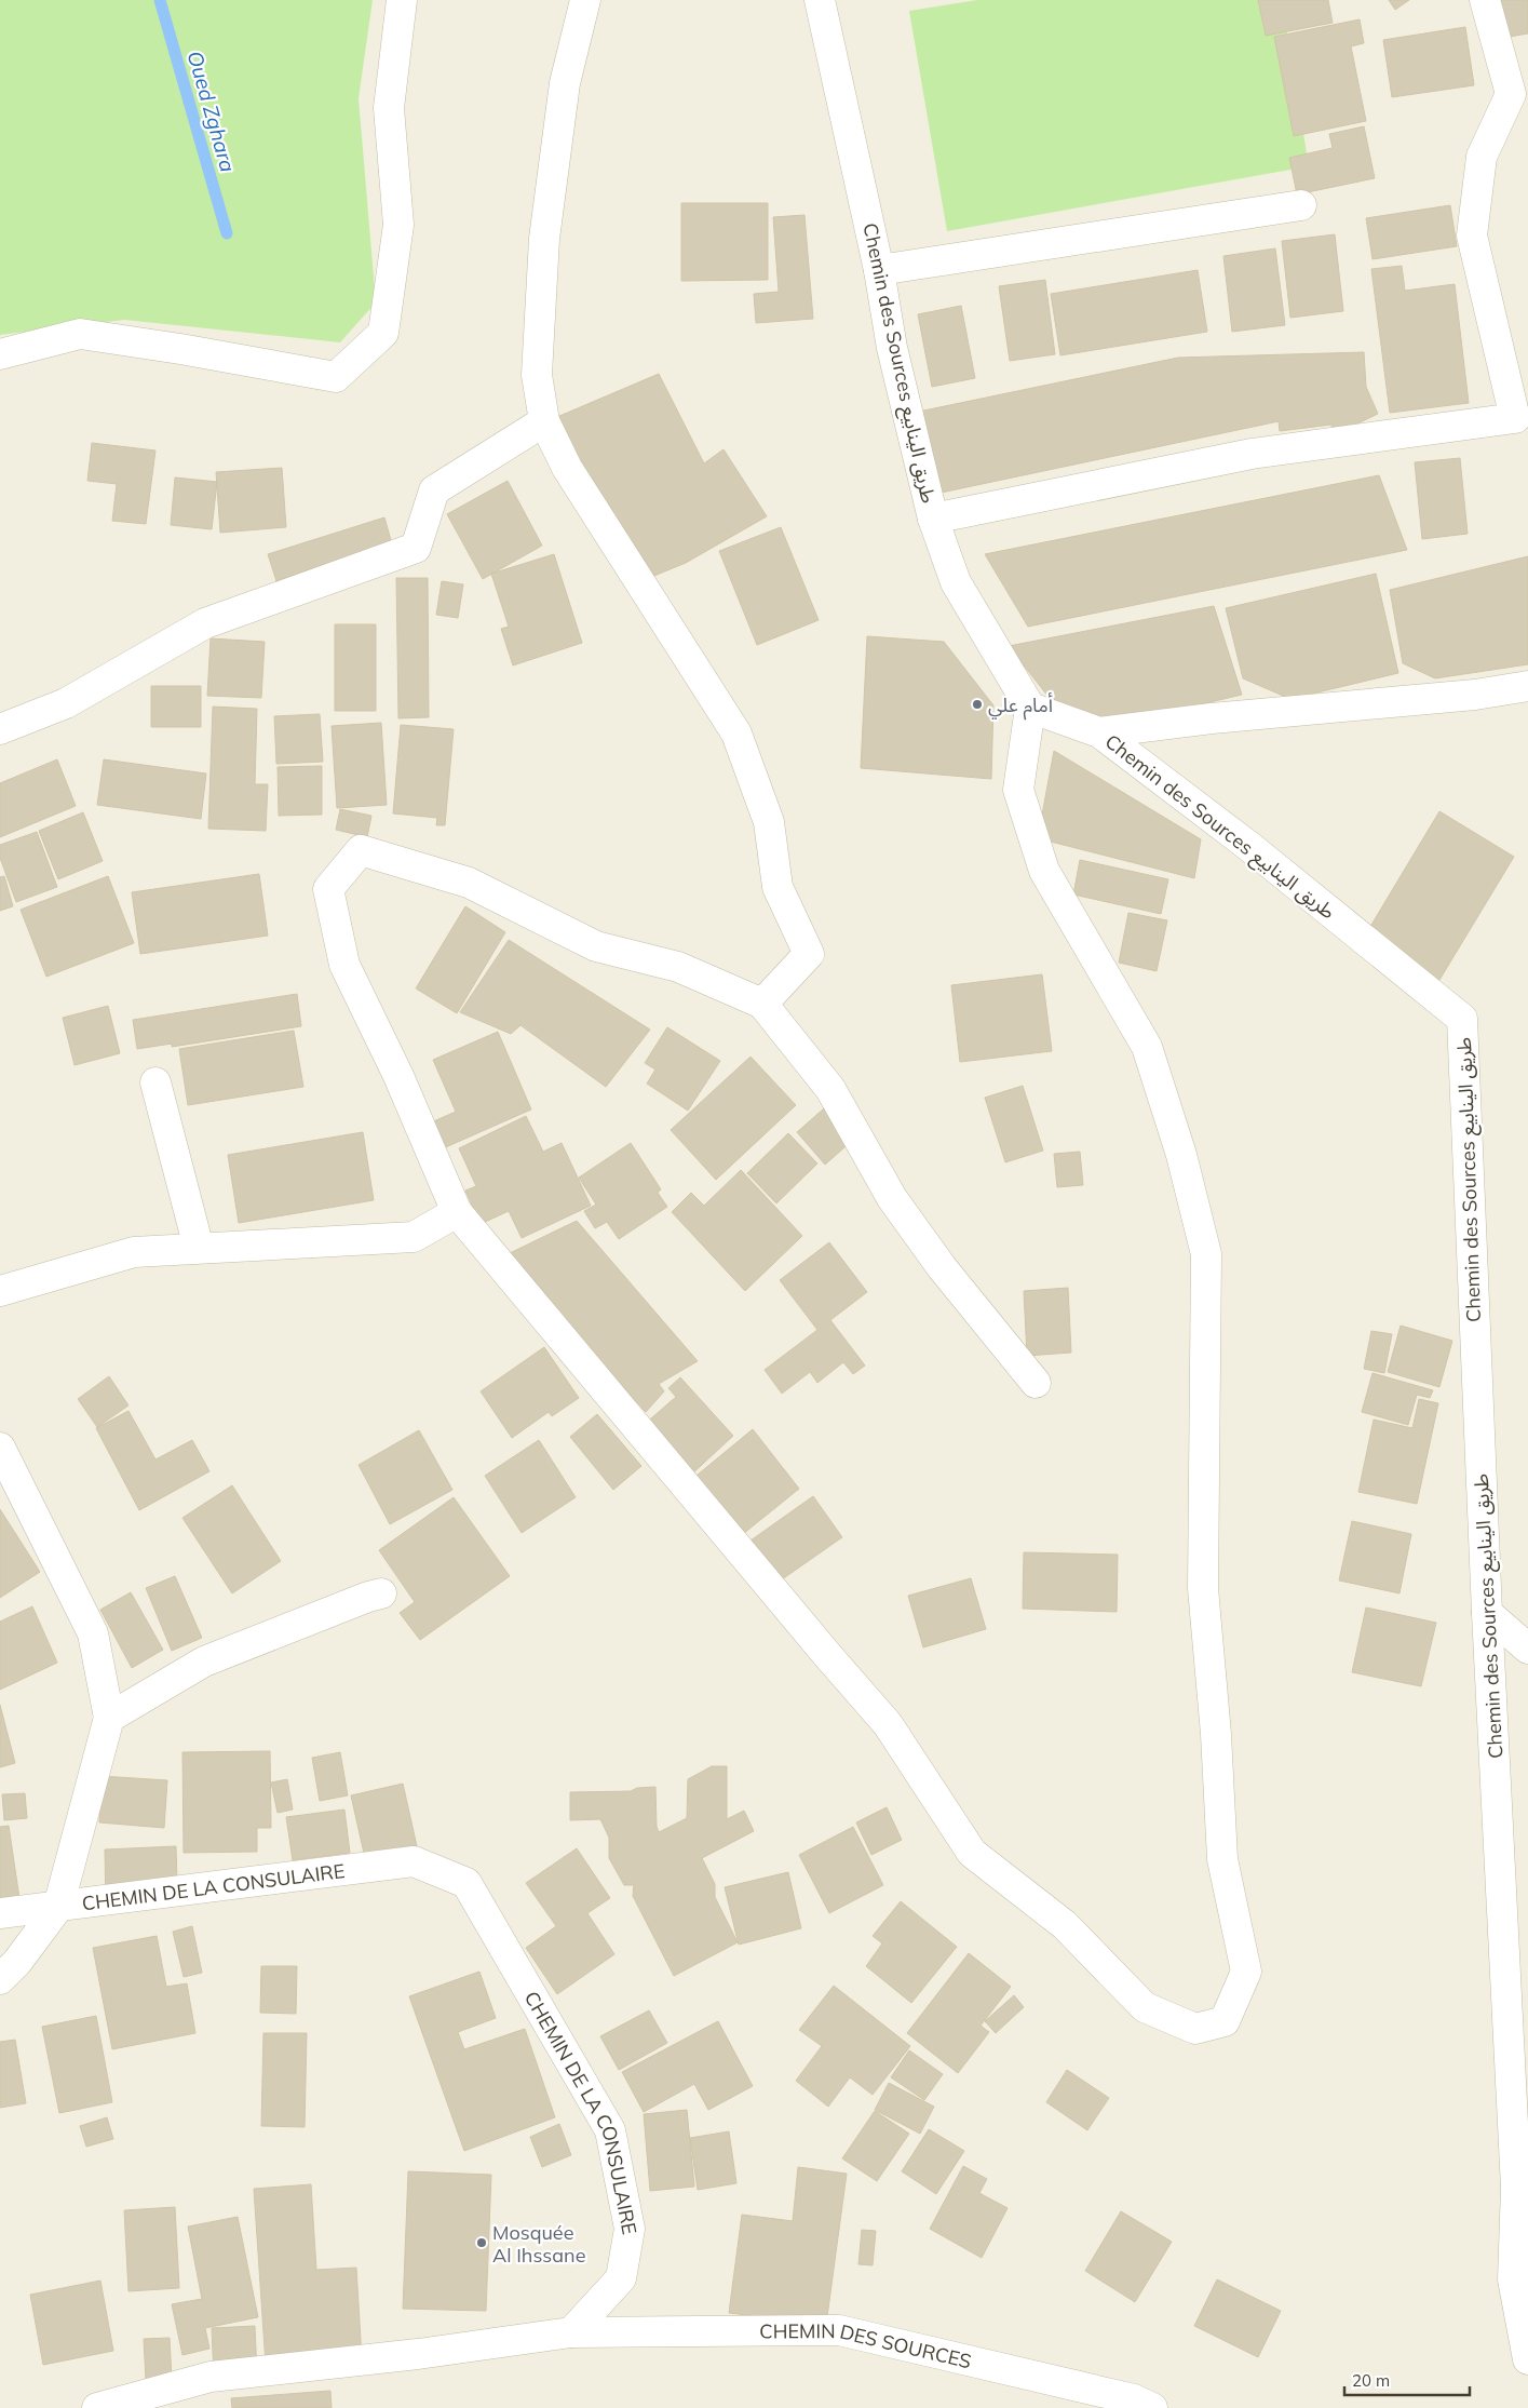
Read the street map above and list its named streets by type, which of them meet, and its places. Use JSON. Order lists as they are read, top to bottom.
{
  "streets": {
    "street": ["Chemin des Sources طريق الينابيع", "CHEMIN DE LA CONSULAIRE", "CHEMIN DES SOURCES"]
  },
  "crossings": [
    ["CHEMIN DE LA CONSULAIRE", "CHEMIN DES SOURCES"]
  ],
  "water": ["Oued Zghara"],
  "places": ["أمام علي", "Mosquée Al Ihssane"],
  "scale_bar": "20 m"
}
